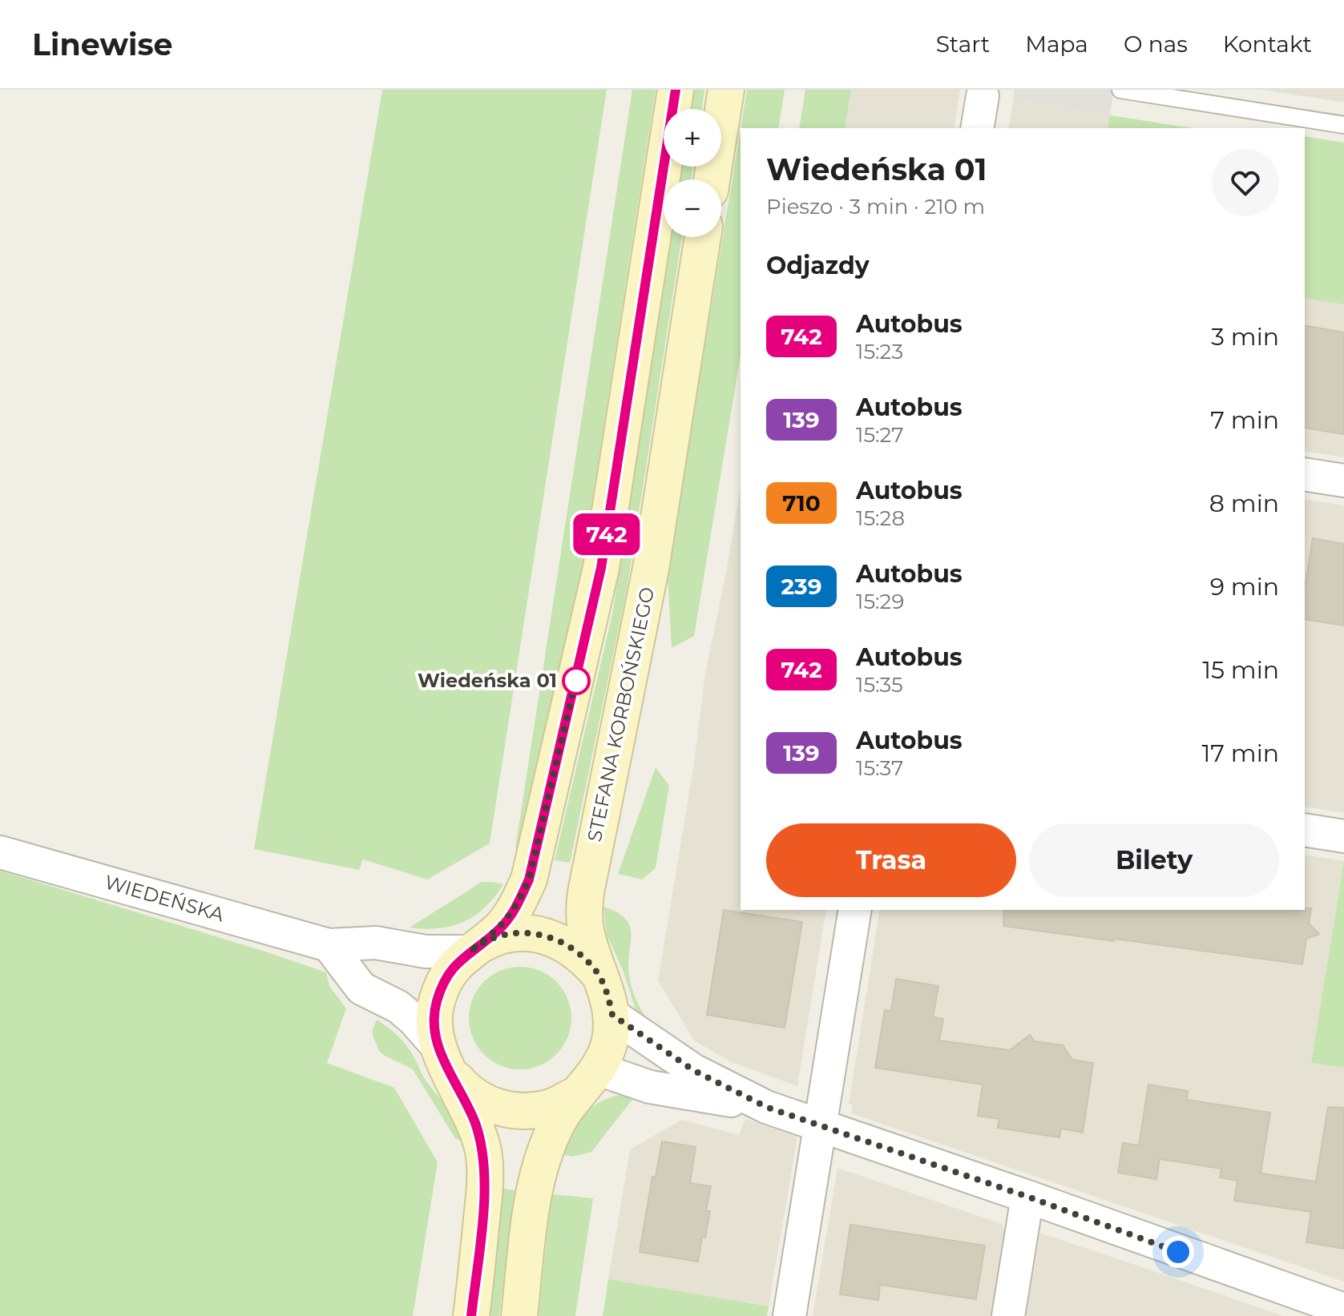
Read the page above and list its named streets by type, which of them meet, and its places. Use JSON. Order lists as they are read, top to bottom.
{
  "streets": {
    "street": ["STEFANA KORBOŃSKIEGO", "WIEDEŃSKA"]
  },
  "crossings": [
    ["STEFANA KORBOŃSKIEGO", "WIEDEŃSKA"]
  ],
  "places": ["Wiedeńska 01"],
  "lines": ["bus line 742"],
  "page": {
    "header": "Linewise",
    "nav": [
      "Start",
      "Mapa",
      "O nas",
      "Kontakt"
    ],
    "on_map": "742",
    "map_buttons": ["+", "−"],
    "heading": [
      ["Wiedeńska 01", "Pieszo · 3 min · 210 m"],
      "Odjazdy"
    ],
    "list": [
      {
        "mark": "742",
        "name": "Autobus",
        "note": "15:23",
        "value": "3 min"
      },
      {
        "mark": "139",
        "name": "Autobus",
        "note": "15:27",
        "value": "7 min"
      },
      {
        "mark": "710",
        "name": "Autobus",
        "note": "15:28",
        "value": "8 min"
      },
      {
        "mark": "239",
        "name": "Autobus",
        "note": "15:29",
        "value": "9 min"
      },
      {
        "mark": "742",
        "name": "Autobus",
        "note": "15:35",
        "value": "15 min"
      },
      {
        "mark": "139",
        "name": "Autobus",
        "note": "15:37",
        "value": "17 min"
      }
    ],
    "buttons": ["Trasa", "Bilety"]
  }
}
